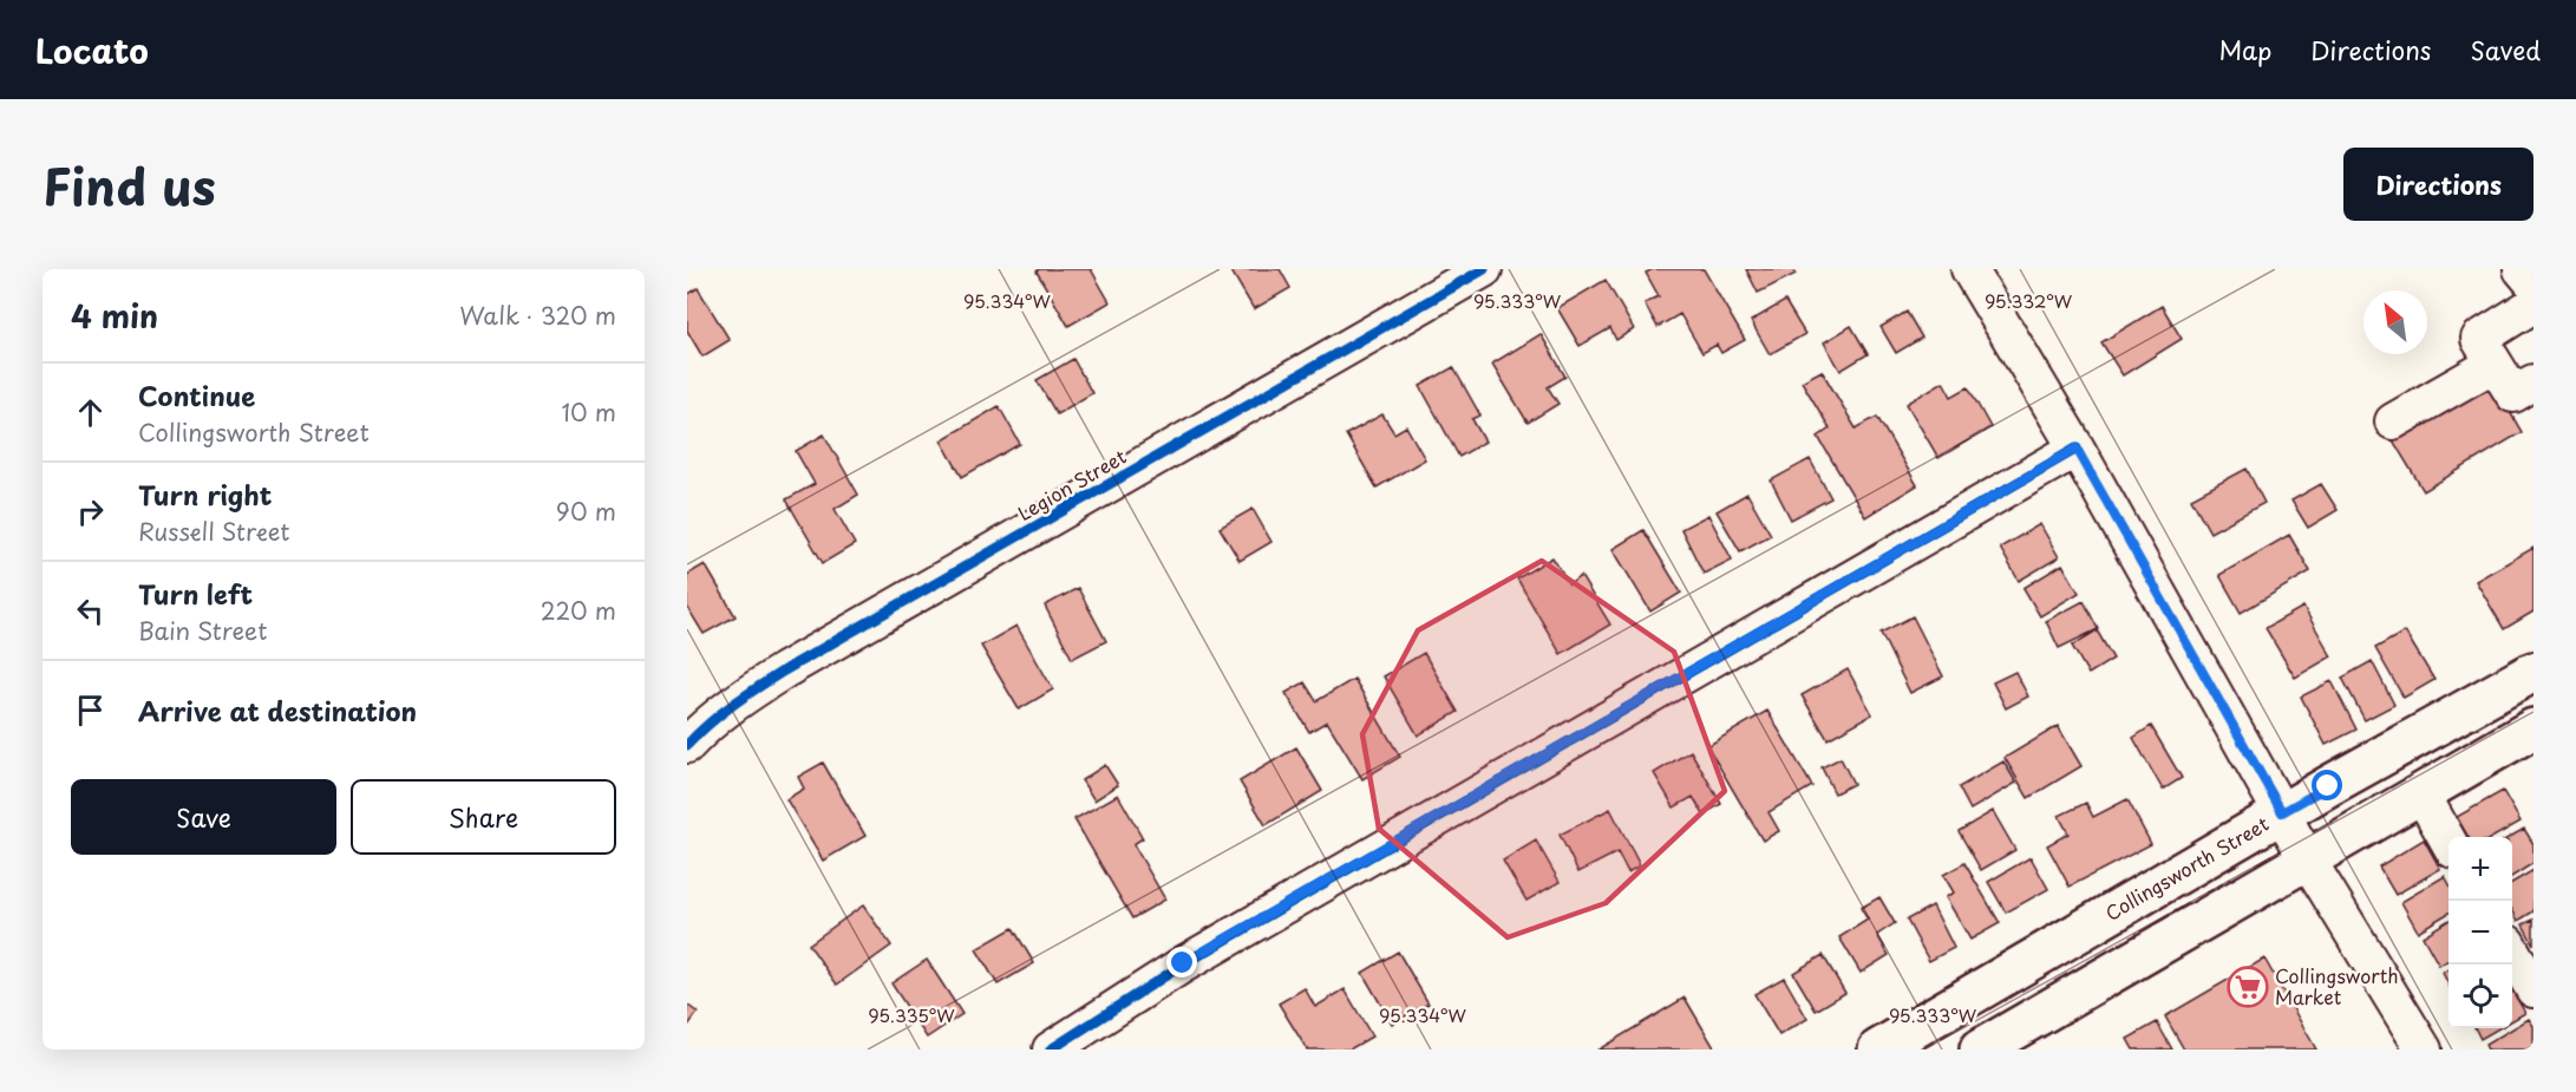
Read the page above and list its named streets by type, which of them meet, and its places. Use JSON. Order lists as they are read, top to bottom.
{
  "streets": {
    "main road": ["Collingsworth Street"],
    "street": ["Legion Street"]
  },
  "places": {
    "supermarket": ["Collingsworth Market"]
  },
  "north": "top left",
  "page": {
    "header": "Locato",
    "nav": ["Map", "Directions", "Saved"],
    "title": "Find us",
    "buttons": [
      "Directions",
      ["Save", "Share"]
    ],
    "heading": ["4 min", "Walk · 320 m"],
    "list": [
      ["Continue", "Collingsworth Street", "10 m"],
      ["Turn right", "Russell Street", "90 m"],
      ["Turn left", "Bain Street", "220 m"],
      "Arrive at destination"
    ],
    "map_buttons": ["+", "−"]
  },
  "coordinates": [
    "95.334°W",
    "95.333°W",
    "95.332°W",
    "95.335°W"
  ]
}
